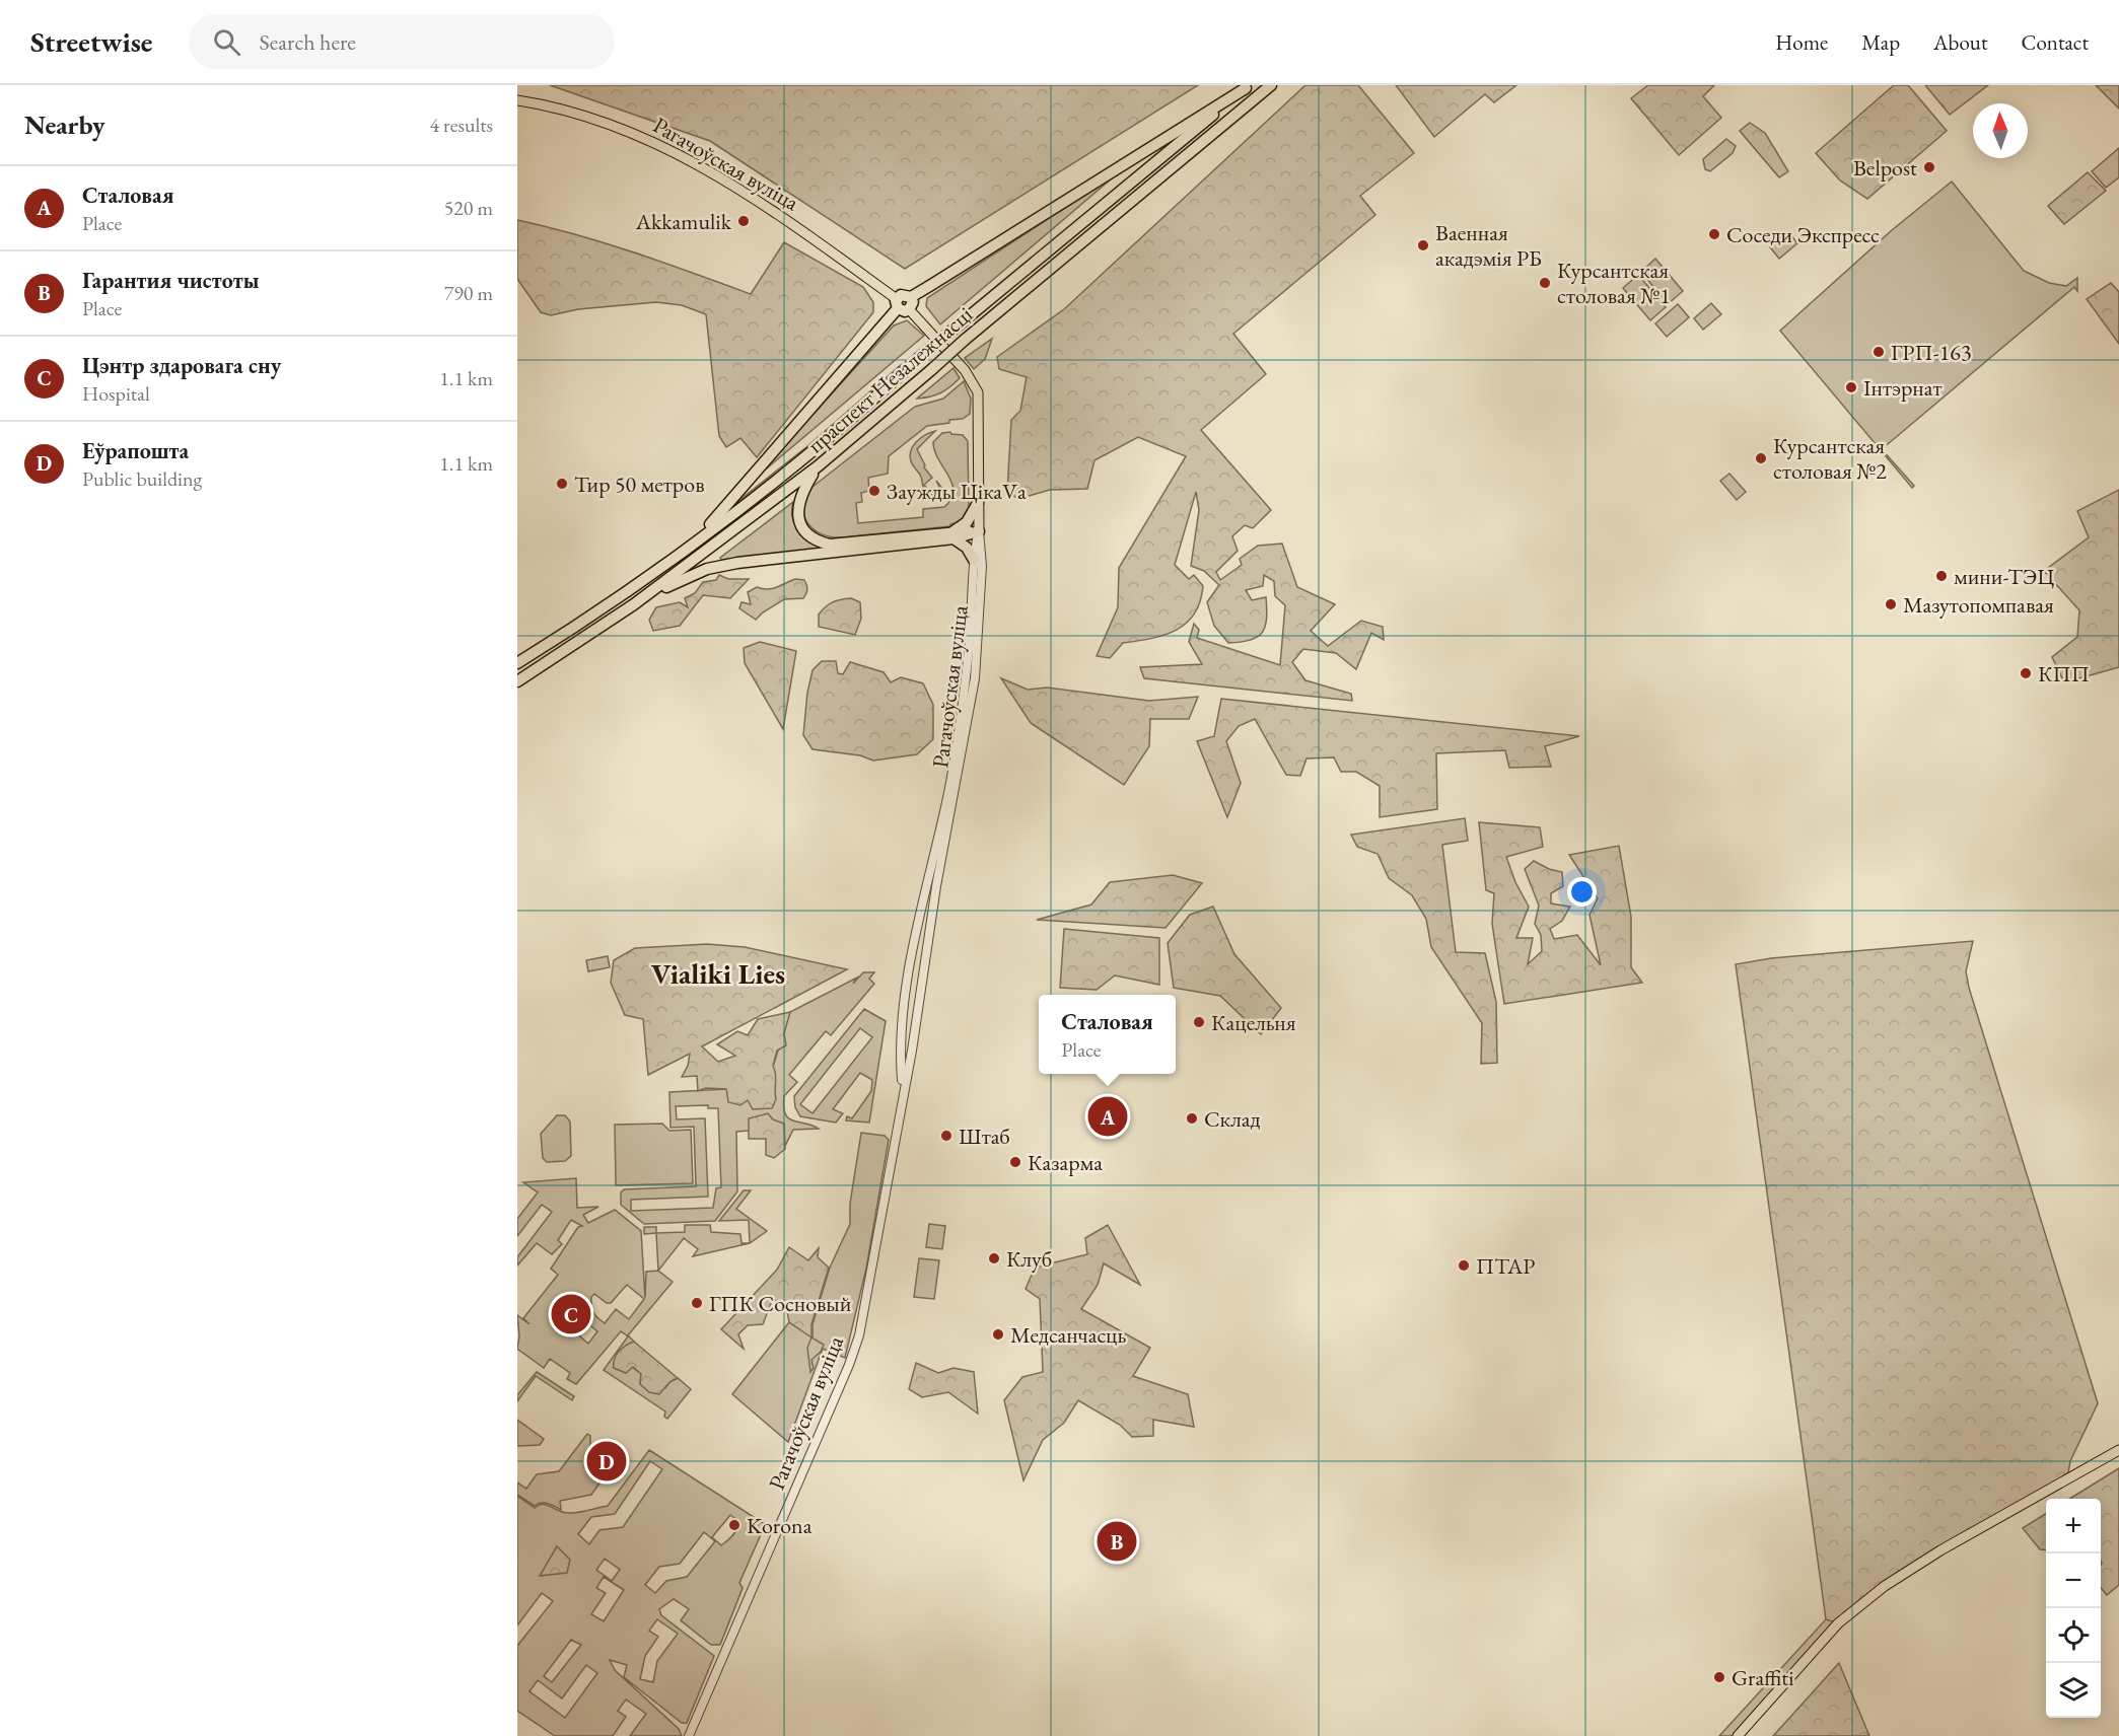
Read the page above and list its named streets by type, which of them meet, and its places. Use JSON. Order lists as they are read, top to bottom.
{
  "streets": {
    "highway": ["праспект Незалежнасці"],
    "main road": ["Рагачоўская вуліца"]
  },
  "districts": ["Vialiki Lies"],
  "places": [
    "Belpost",
    "Akkamulik",
    "Соседи Экспресс",
    "Ваенная акадэмія РБ",
    "Курсантская столовая №1",
    "ГРП-163",
    "Інтэрнат",
    "Курсантская столовая №2",
    "Тир 50 метров",
    "Заужды ЦікаVа",
    "мини-ТЭЦ",
    "Мазутопомпавая",
    "КПП",
    "Кацельня",
    "Склад",
    "Штаб",
    "Казарма",
    "Клуб",
    "ПТАР",
    "ГПК Сосновый",
    "Медсанчасць",
    "Korona",
    "Graffiti"
  ],
  "north": "top",
  "page": {
    "header": "Streetwise",
    "search": "Search here",
    "nav": [
      "Home",
      "Map",
      "About",
      "Contact"
    ],
    "heading": ["Nearby", "4 results"],
    "list": [
      {
        "mark": "A",
        "name": "Сталовая",
        "note": "Place",
        "value": "520 m"
      },
      {
        "mark": "B",
        "name": "Гарантия чистоты",
        "note": "Place",
        "value": "790 m"
      },
      {
        "mark": "C",
        "name": "Цэнтр здаровага сну",
        "note": "Hospital",
        "value": "1.1 km"
      },
      {
        "mark": "D",
        "name": "Еўрапошта",
        "note": "Public building",
        "value": "1.1 km"
      }
    ],
    "popup": ["Сталовая", "Place"],
    "pins": [
      "A",
      "C",
      "D",
      "B"
    ],
    "map_buttons": ["+", "−"]
  }
}
